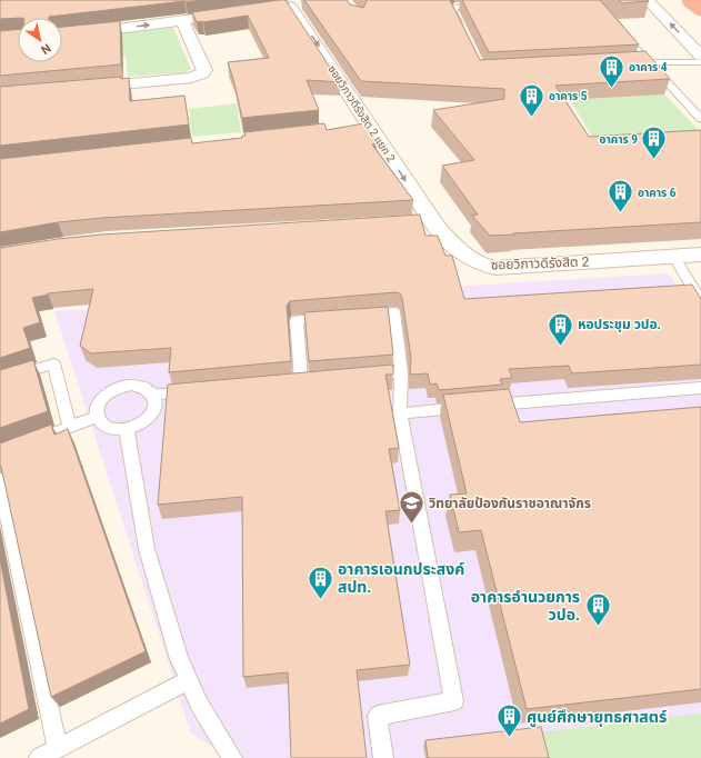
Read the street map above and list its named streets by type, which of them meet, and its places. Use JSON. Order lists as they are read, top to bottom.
{
  "streets": {
    "street": ["ซอยวิภาวดีรังสิต 2 แยก 2", "ซอยวิภาวดีรังสิต 2"]
  },
  "crossings": [
    ["ซอยวิภาวดีรังสิต 2 แยก 2", "ซอยวิภาวดีรังสิต 2"]
  ],
  "one_way": ["ซอยวิภาวดีรังสิต 2 แยก 2"],
  "places": {
    "building": [
      "อาคาร 4",
      "อาคาร 5",
      "อาคาร 9",
      "อาคาร 6",
      "หอประชุม วปอ.",
      "อาคารเอนกประสงค์ สปท.",
      "อาคารอำนวยการ วปอ.",
      "ศูนย์ศึกษายุทธศาสตร์"
    ],
    "school or university": ["วิทยาลัยป้องกันราชอาณาจักร"]
  },
  "north": "bottom right"
}
